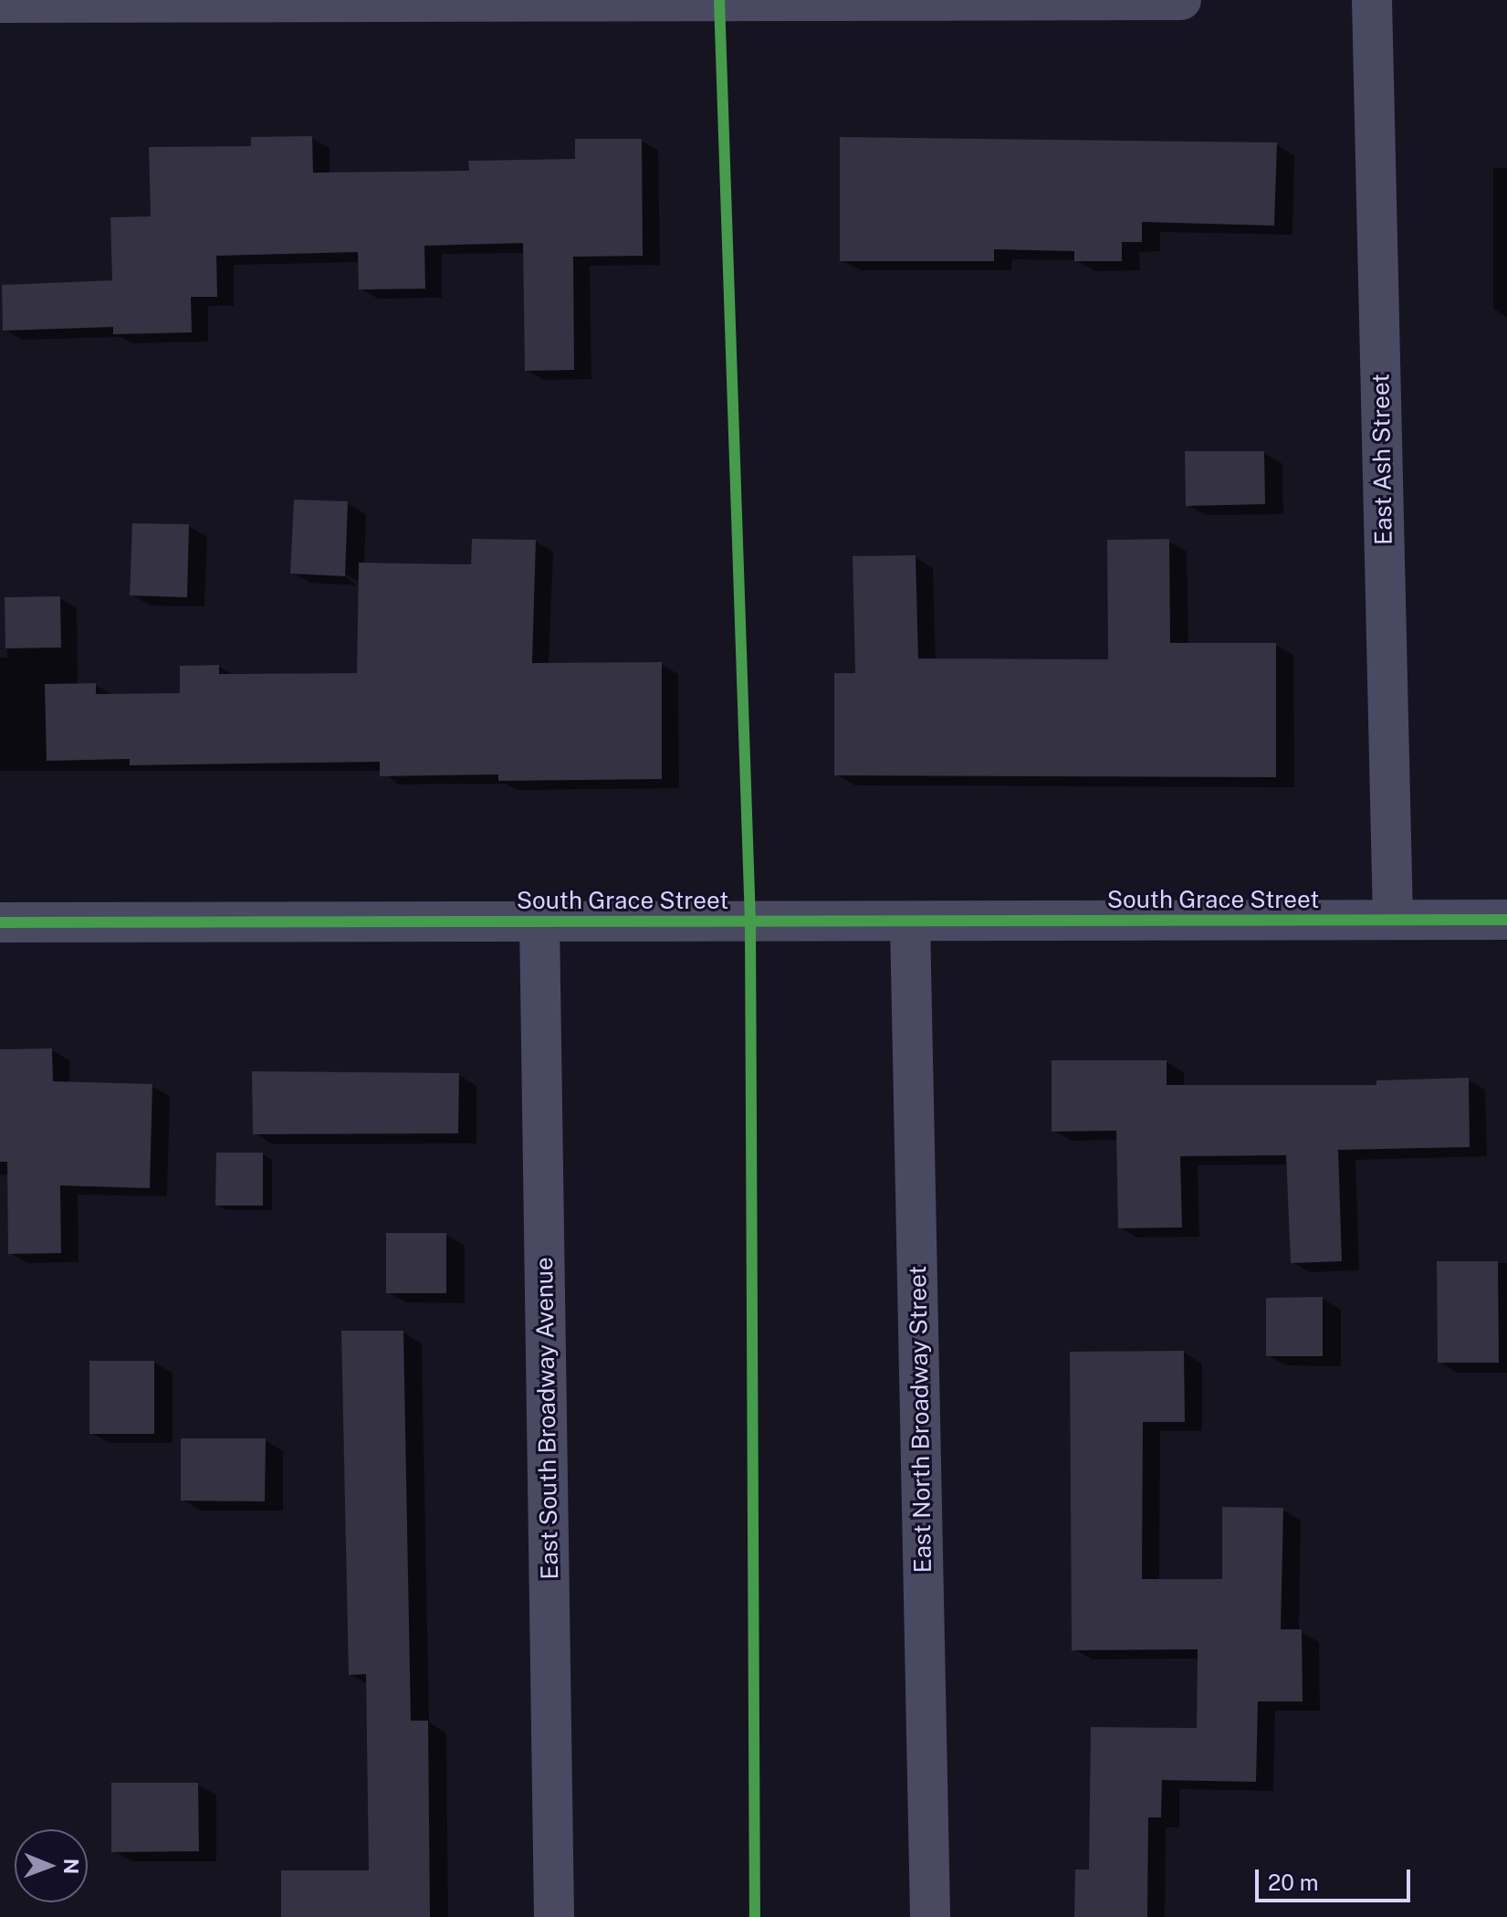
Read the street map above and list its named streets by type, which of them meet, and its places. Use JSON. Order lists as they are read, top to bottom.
{
  "streets": {
    "street": [
      "East Ash Street",
      "South Grace Street",
      "East South Broadway Avenue",
      "East North Broadway Street"
    ]
  },
  "crossings": [
    ["East Ash Street", "South Grace Street"],
    ["South Grace Street", "East South Broadway Avenue"],
    ["South Grace Street", "East North Broadway Street"]
  ],
  "scale_bar": "20 m",
  "north": "right"
}
